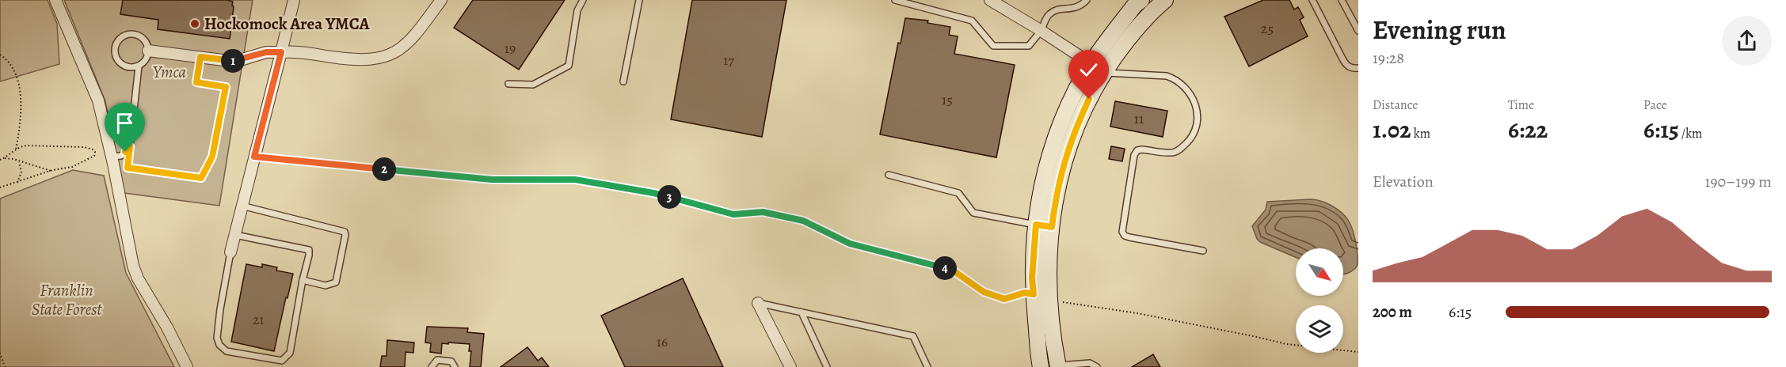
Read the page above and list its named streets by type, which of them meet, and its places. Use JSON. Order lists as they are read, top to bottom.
{
  "parks": ["Ymca", "Franklin State Forest"],
  "places": ["Hockomock Area YMCA"],
  "house_numbers": [
    "25",
    "19",
    "17",
    "15",
    "11",
    "21",
    "16"
  ],
  "north": "bottom right",
  "page": {
    "heading": ["Evening run", "19:28"],
    "pins": [
      "1",
      "2",
      "3",
      "4"
    ],
    "stats": [
      ["Distance", "1.02 km"],
      ["Time", "6:22"],
      ["Pace", "6:15 /km"]
    ],
    "chart": ["Elevation", "190–199 m"],
    "list": [
      {
        "name": "200 m",
        "note": "6:15"
      }
    ]
  }
}
